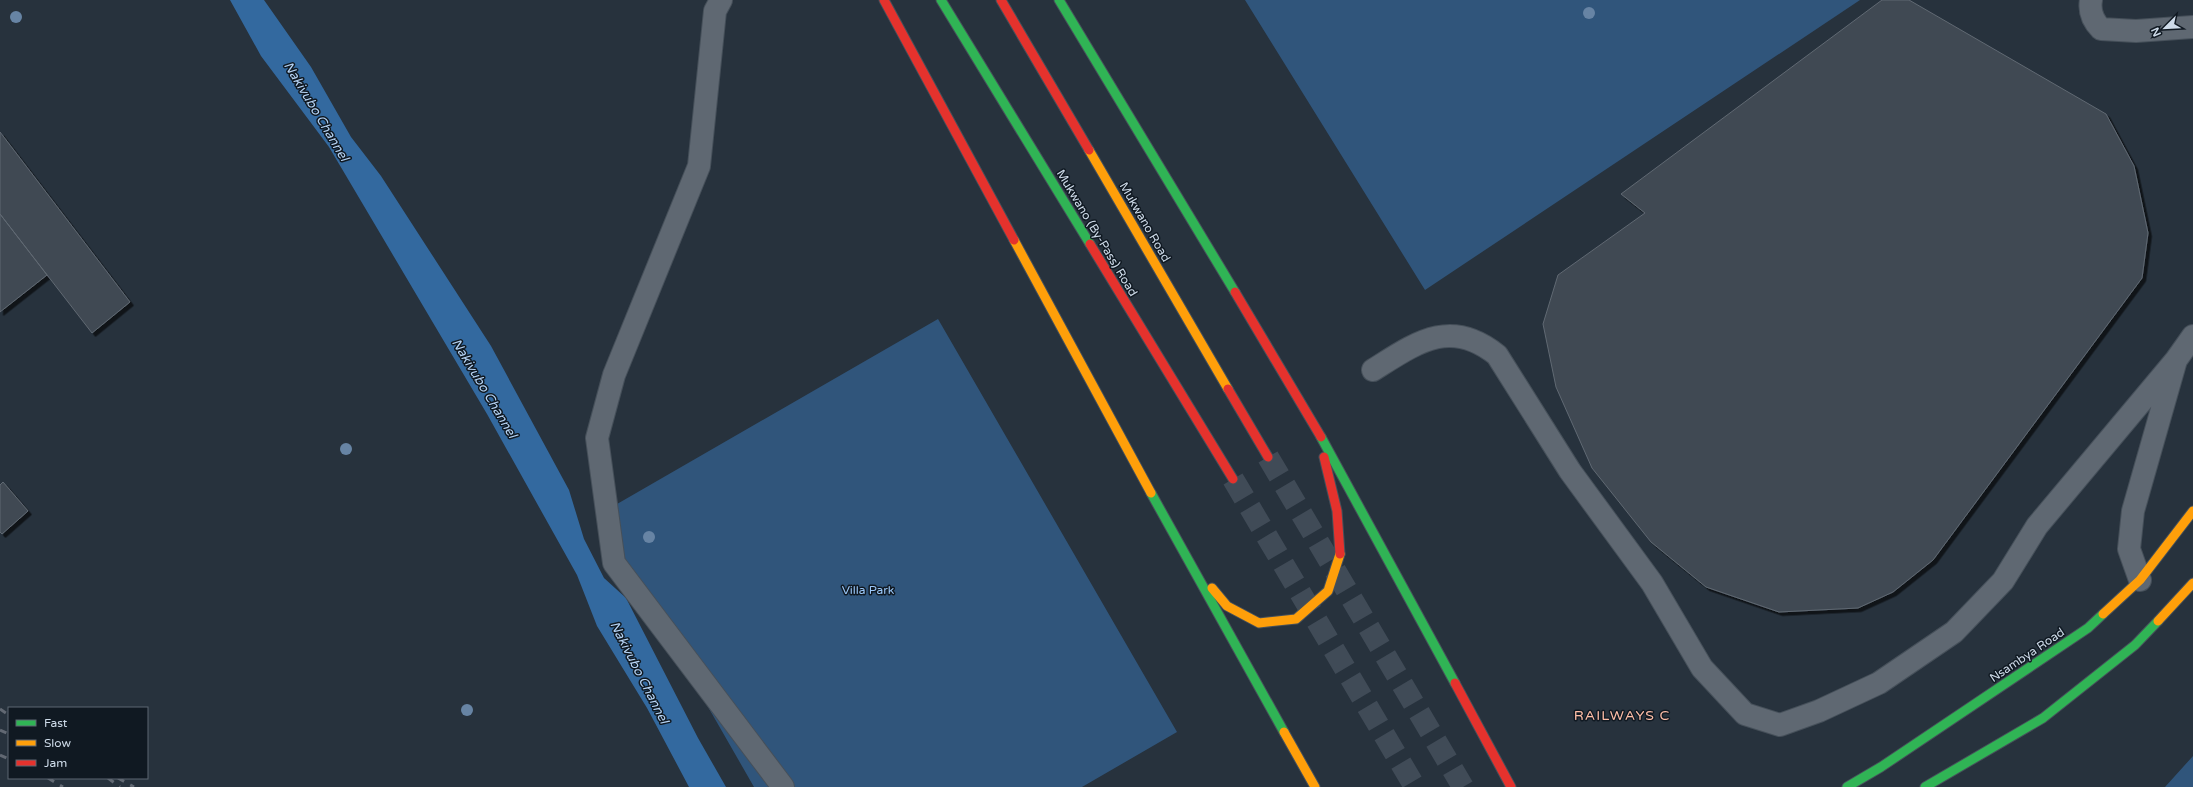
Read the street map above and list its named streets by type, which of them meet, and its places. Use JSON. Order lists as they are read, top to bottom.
{
  "streets": {
    "main road": ["Mukwano Road", "Mukwano (By-Pass) Road", "Nsambya Road"]
  },
  "districts": ["RAILWAYS C"],
  "water": ["Nakivubo Channel"],
  "parks": ["Villa Park"],
  "legend": ["Fast", "Slow", "Jam"],
  "north": "bottom left"
}
